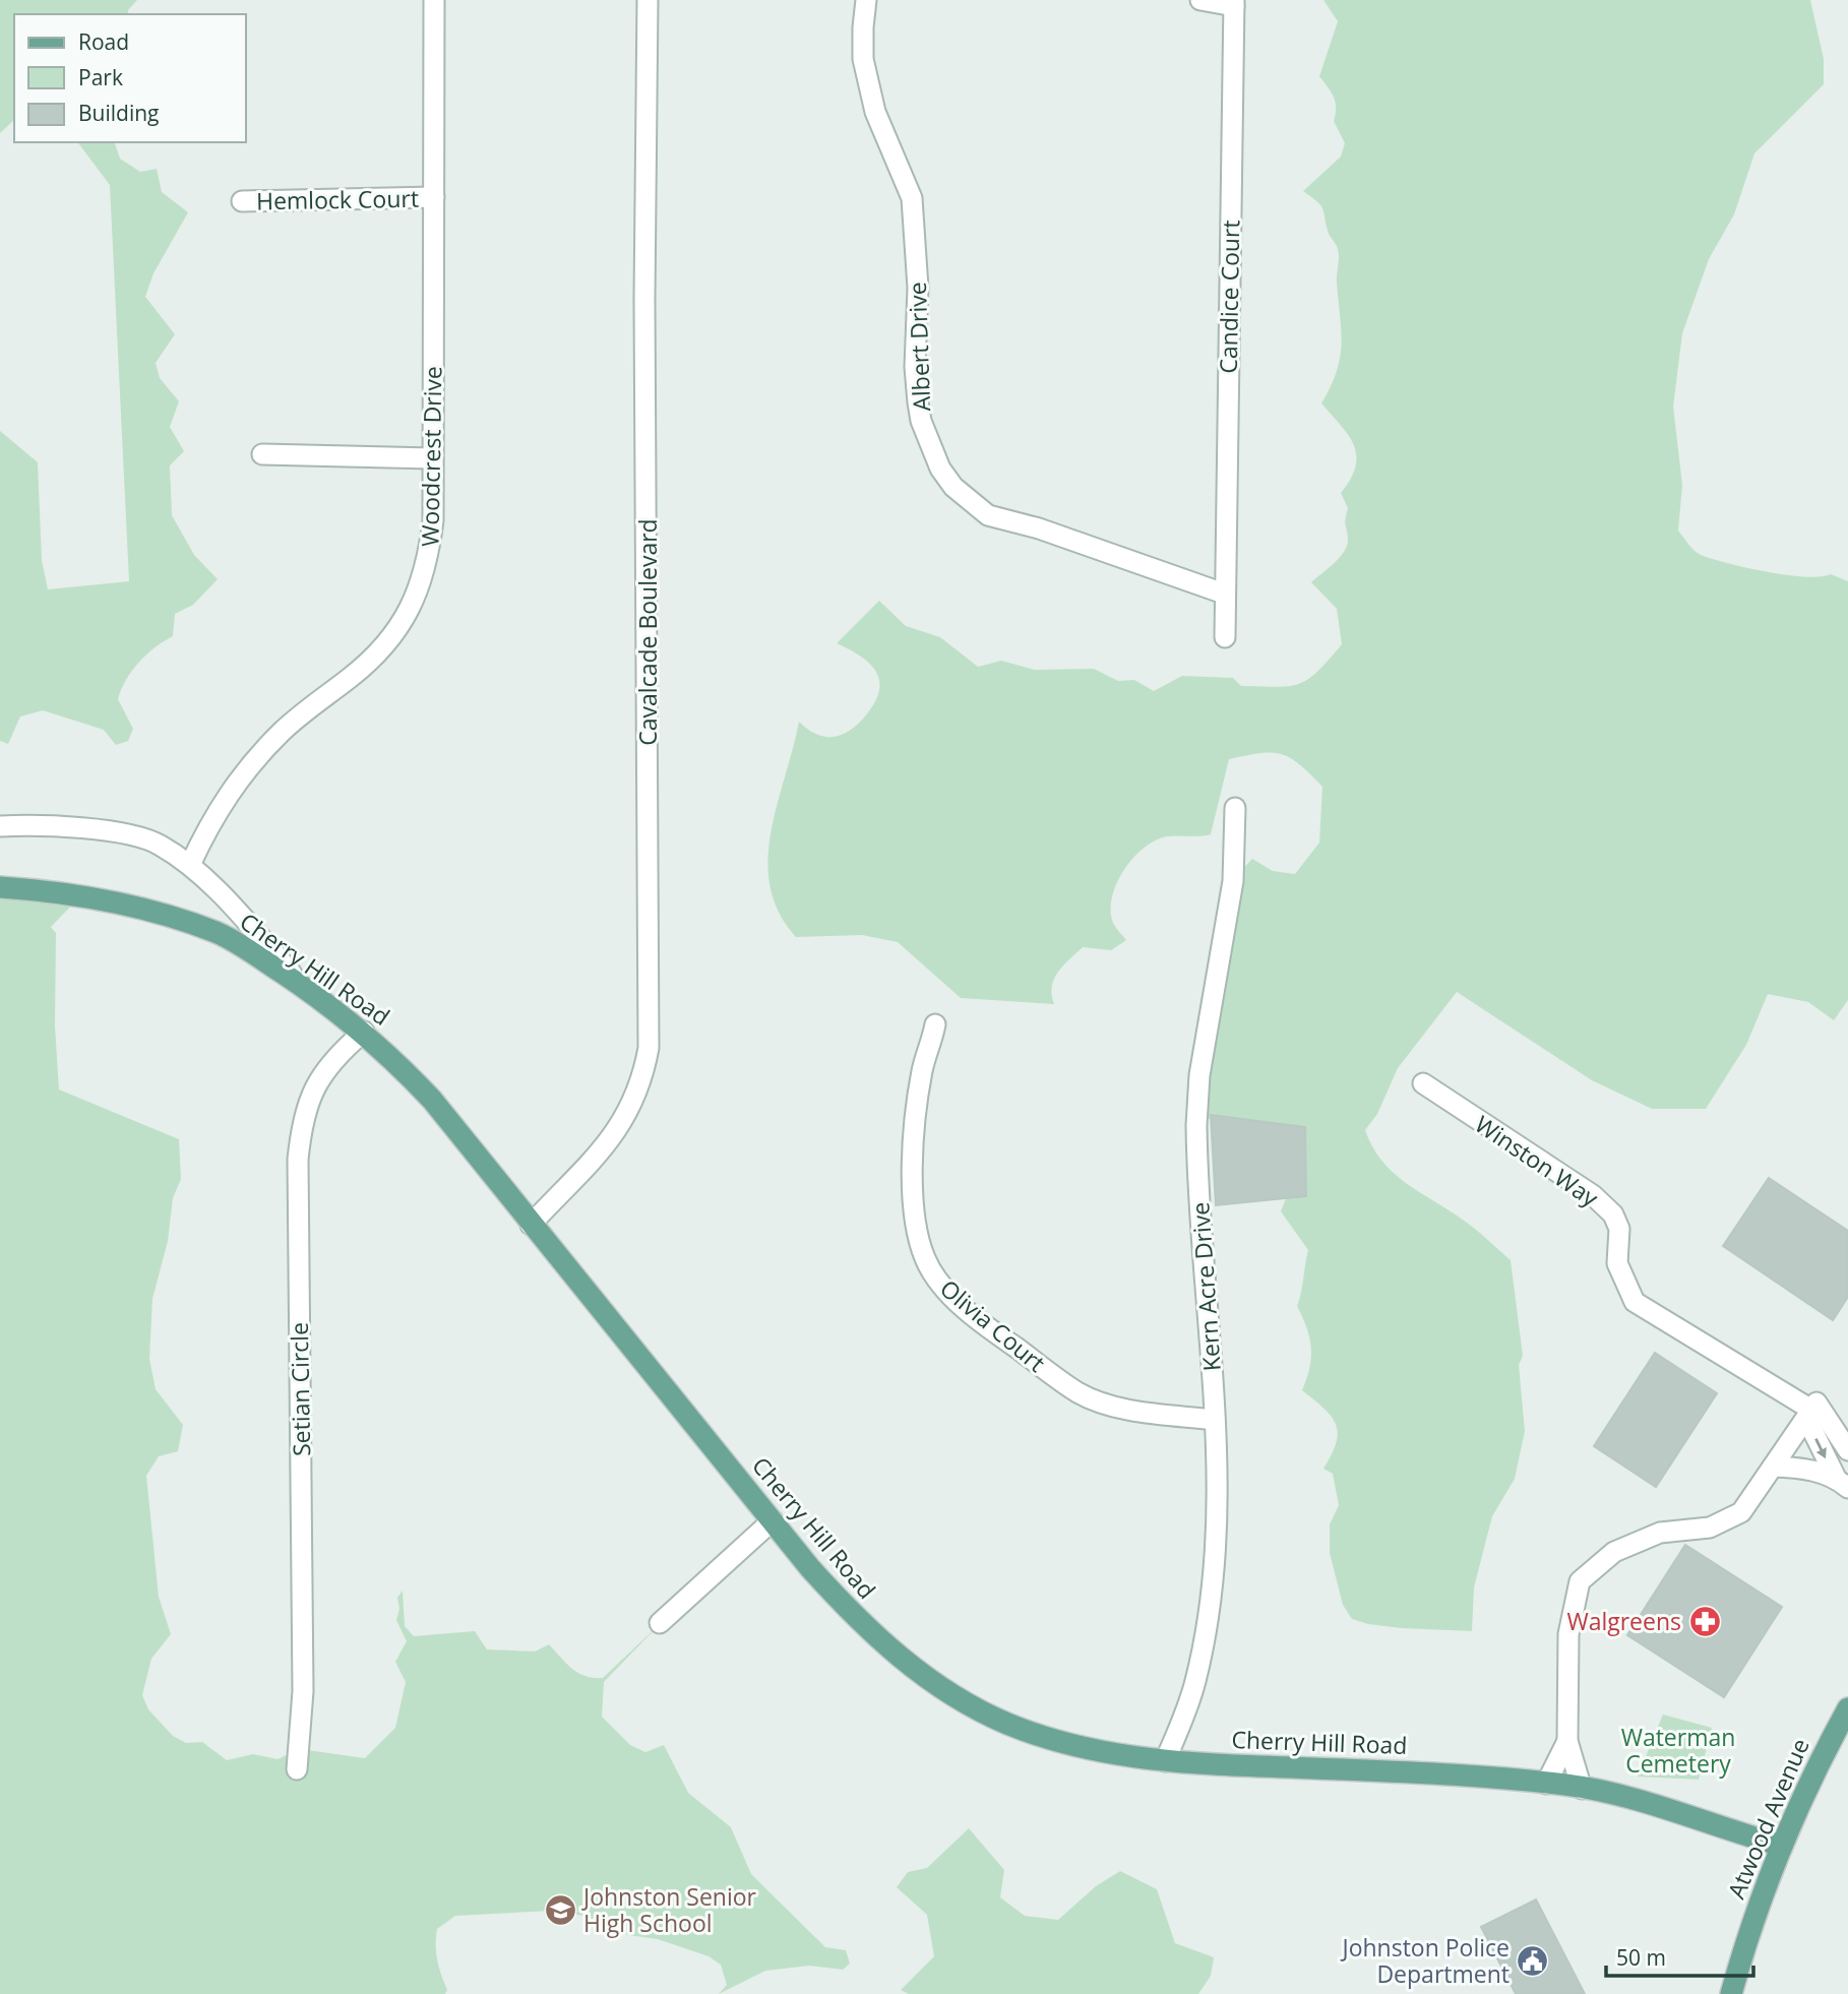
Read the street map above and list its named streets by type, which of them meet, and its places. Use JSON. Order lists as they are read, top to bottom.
{
  "streets": {
    "main road": ["Cherry Hill Road", "Atwood Avenue"],
    "street": [
      "Hemlock Court",
      "Candice Court",
      "Albert Drive",
      "Woodcrest Drive",
      "Cavalcade Boulevard",
      "Winston Way",
      "Kern Acre Drive",
      "Olivia Court",
      "Setian Circle"
    ]
  },
  "crossings": [
    ["Hemlock Court", "Woodcrest Drive"],
    ["Candice Court", "Albert Drive"],
    ["Cavalcade Boulevard", "Cherry Hill Road"],
    ["Cherry Hill Road", "Kern Acre Drive"],
    ["Cherry Hill Road", "Setian Circle"],
    ["Cherry Hill Road", "Atwood Avenue"],
    ["Kern Acre Drive", "Olivia Court"]
  ],
  "parks": ["Waterman Cemetery"],
  "places": {
    "pharmacy": ["Walgreens"],
    "school or university": ["Johnston Senior High School"],
    "public building": ["Johnston Police Department"]
  },
  "legend": ["Road", "Park", "Building"],
  "scale_bar": "50 m"
}
